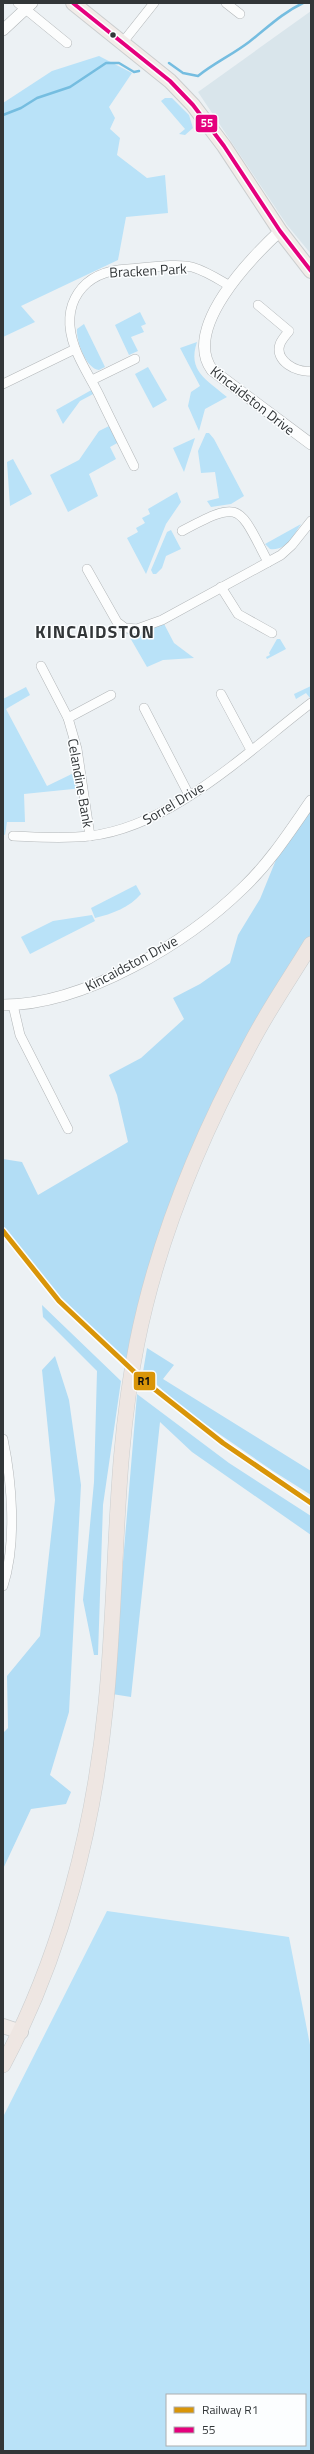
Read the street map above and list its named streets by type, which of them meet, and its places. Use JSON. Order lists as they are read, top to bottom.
{
  "streets": {
    "street": [
      "Bracken Park",
      "Kincaidston Drive",
      "Celandine Bank",
      "Sorrel Drive"
    ]
  },
  "crossings": [
    ["Bracken Park", "Kincaidston Drive"],
    ["Celandine Bank", "Sorrel Drive"]
  ],
  "districts": ["KINCAIDSTON"],
  "lines": ["transit line 55", "rail line R1"],
  "legend": ["Railway R1", "55"]
}
